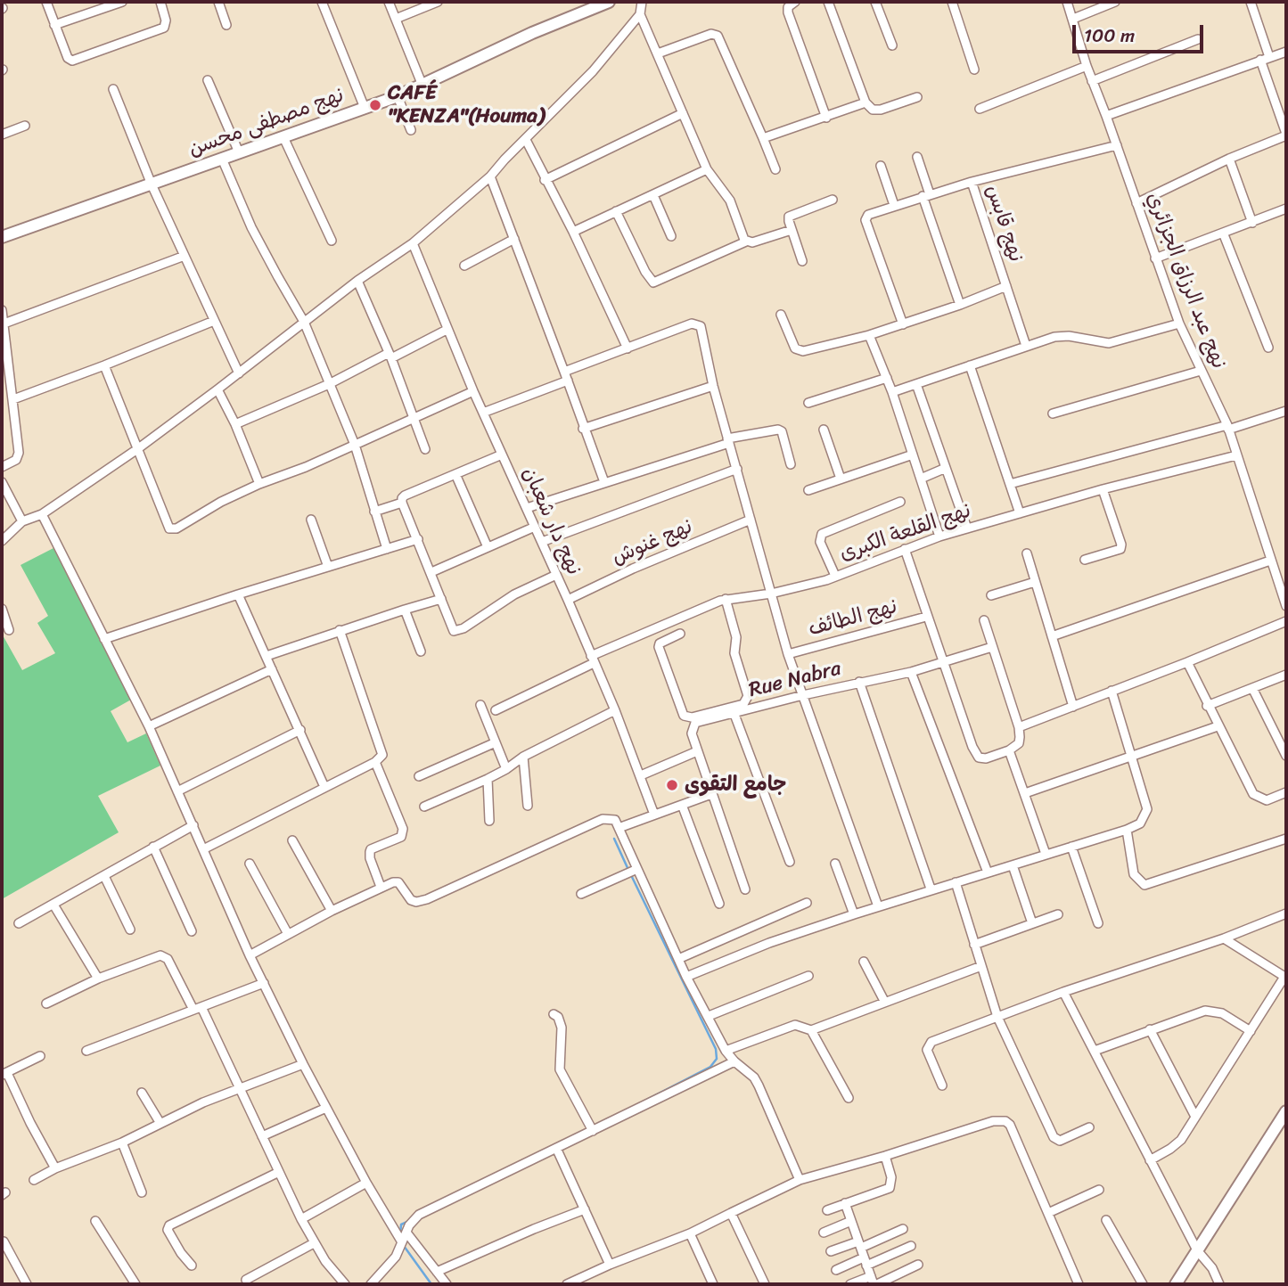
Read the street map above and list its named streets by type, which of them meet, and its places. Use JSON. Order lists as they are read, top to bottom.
{
  "streets": {
    "main road": ["نهج مصطفى محسن"],
    "street": [
      "نهج قابس",
      "نهج عبد الرزاق الجزائري",
      "نهج دار شعبان",
      "نهج القلعة الكبرى",
      "نهج غنوش",
      "نهج الطائف",
      "Rue Nabra"
    ]
  },
  "crossings": [
    ["نهج قابس", "نهج عبد الرزاق الجزائري"],
    ["نهج عبد الرزاق الجزائري", "نهج القلعة الكبرى"],
    ["نهج دار شعبان", "نهج القلعة الكبرى"],
    ["نهج دار شعبان", "نهج غنوش"]
  ],
  "places": ["CAFÉ \"KENZA\"(Houma)", "جامع التقوى"],
  "scale_bar": "100 m"
}
